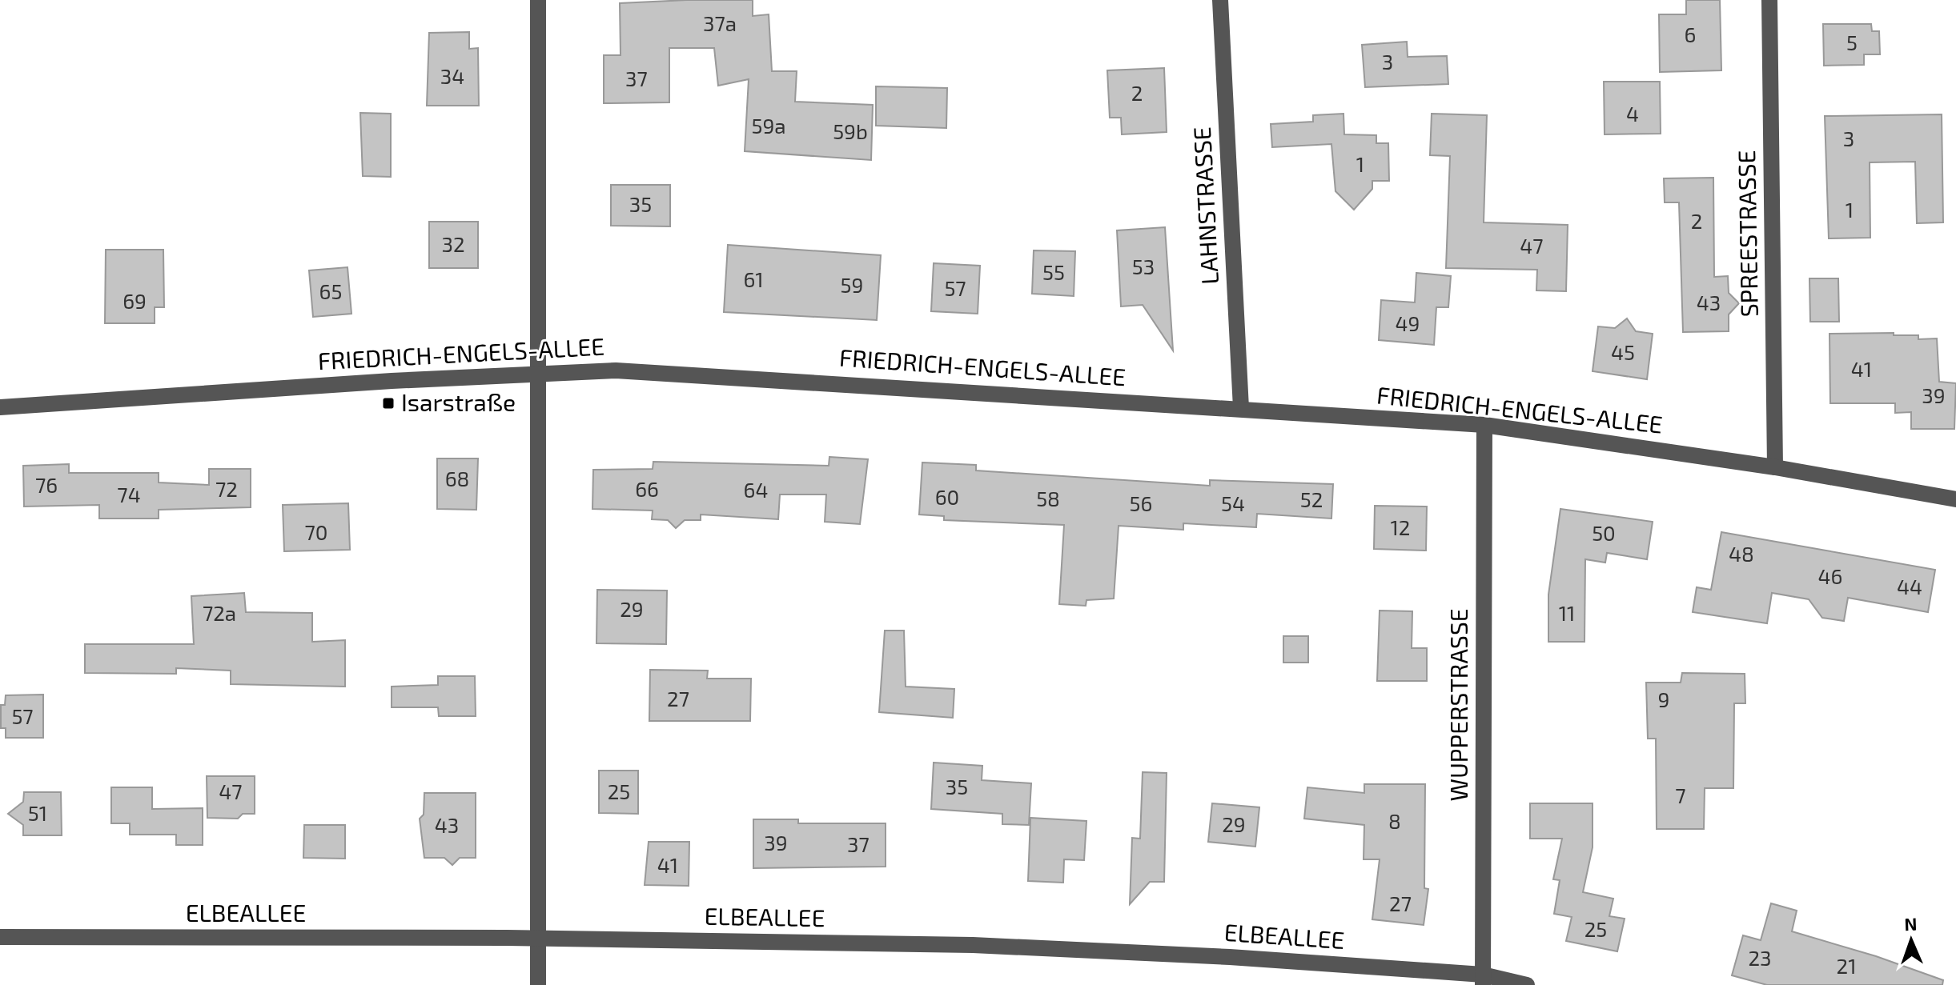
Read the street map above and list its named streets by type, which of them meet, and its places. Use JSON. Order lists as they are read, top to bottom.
{
  "streets": {
    "street": [
      "LAHNSTRASSE",
      "SPREESTRASSE",
      "FRIEDRICH-ENGELS-ALLEE",
      "WUPPERSTRASSE",
      "ELBEALLEE"
    ]
  },
  "crossings": [
    ["LAHNSTRASSE", "FRIEDRICH-ENGELS-ALLEE"],
    ["SPREESTRASSE", "FRIEDRICH-ENGELS-ALLEE"],
    ["FRIEDRICH-ENGELS-ALLEE", "WUPPERSTRASSE"],
    ["WUPPERSTRASSE", "ELBEALLEE"]
  ],
  "places": {
    "transit": ["Isarstraße"]
  },
  "house_numbers": [
    "37a",
    "6",
    "5",
    "3",
    "34",
    "37",
    "2",
    "4",
    "59a",
    "59b",
    "3",
    "1",
    "35",
    "1",
    "2",
    "32",
    "47",
    "53",
    "55",
    "61",
    "59",
    "57",
    "65",
    "69",
    "43",
    "49",
    "45",
    "41",
    "39",
    "68",
    "76",
    "72",
    "66",
    "64",
    "74",
    "60",
    "58",
    "52",
    "56",
    "54",
    "12",
    "70",
    "50",
    "48",
    "46",
    "44",
    "29",
    "72a",
    "11",
    "27",
    "9",
    "57",
    "35",
    "47",
    "25",
    "7",
    "51",
    "8",
    "29",
    "43",
    "39",
    "37",
    "41",
    "27",
    "25",
    "23",
    "21"
  ],
  "north": "top"
}
